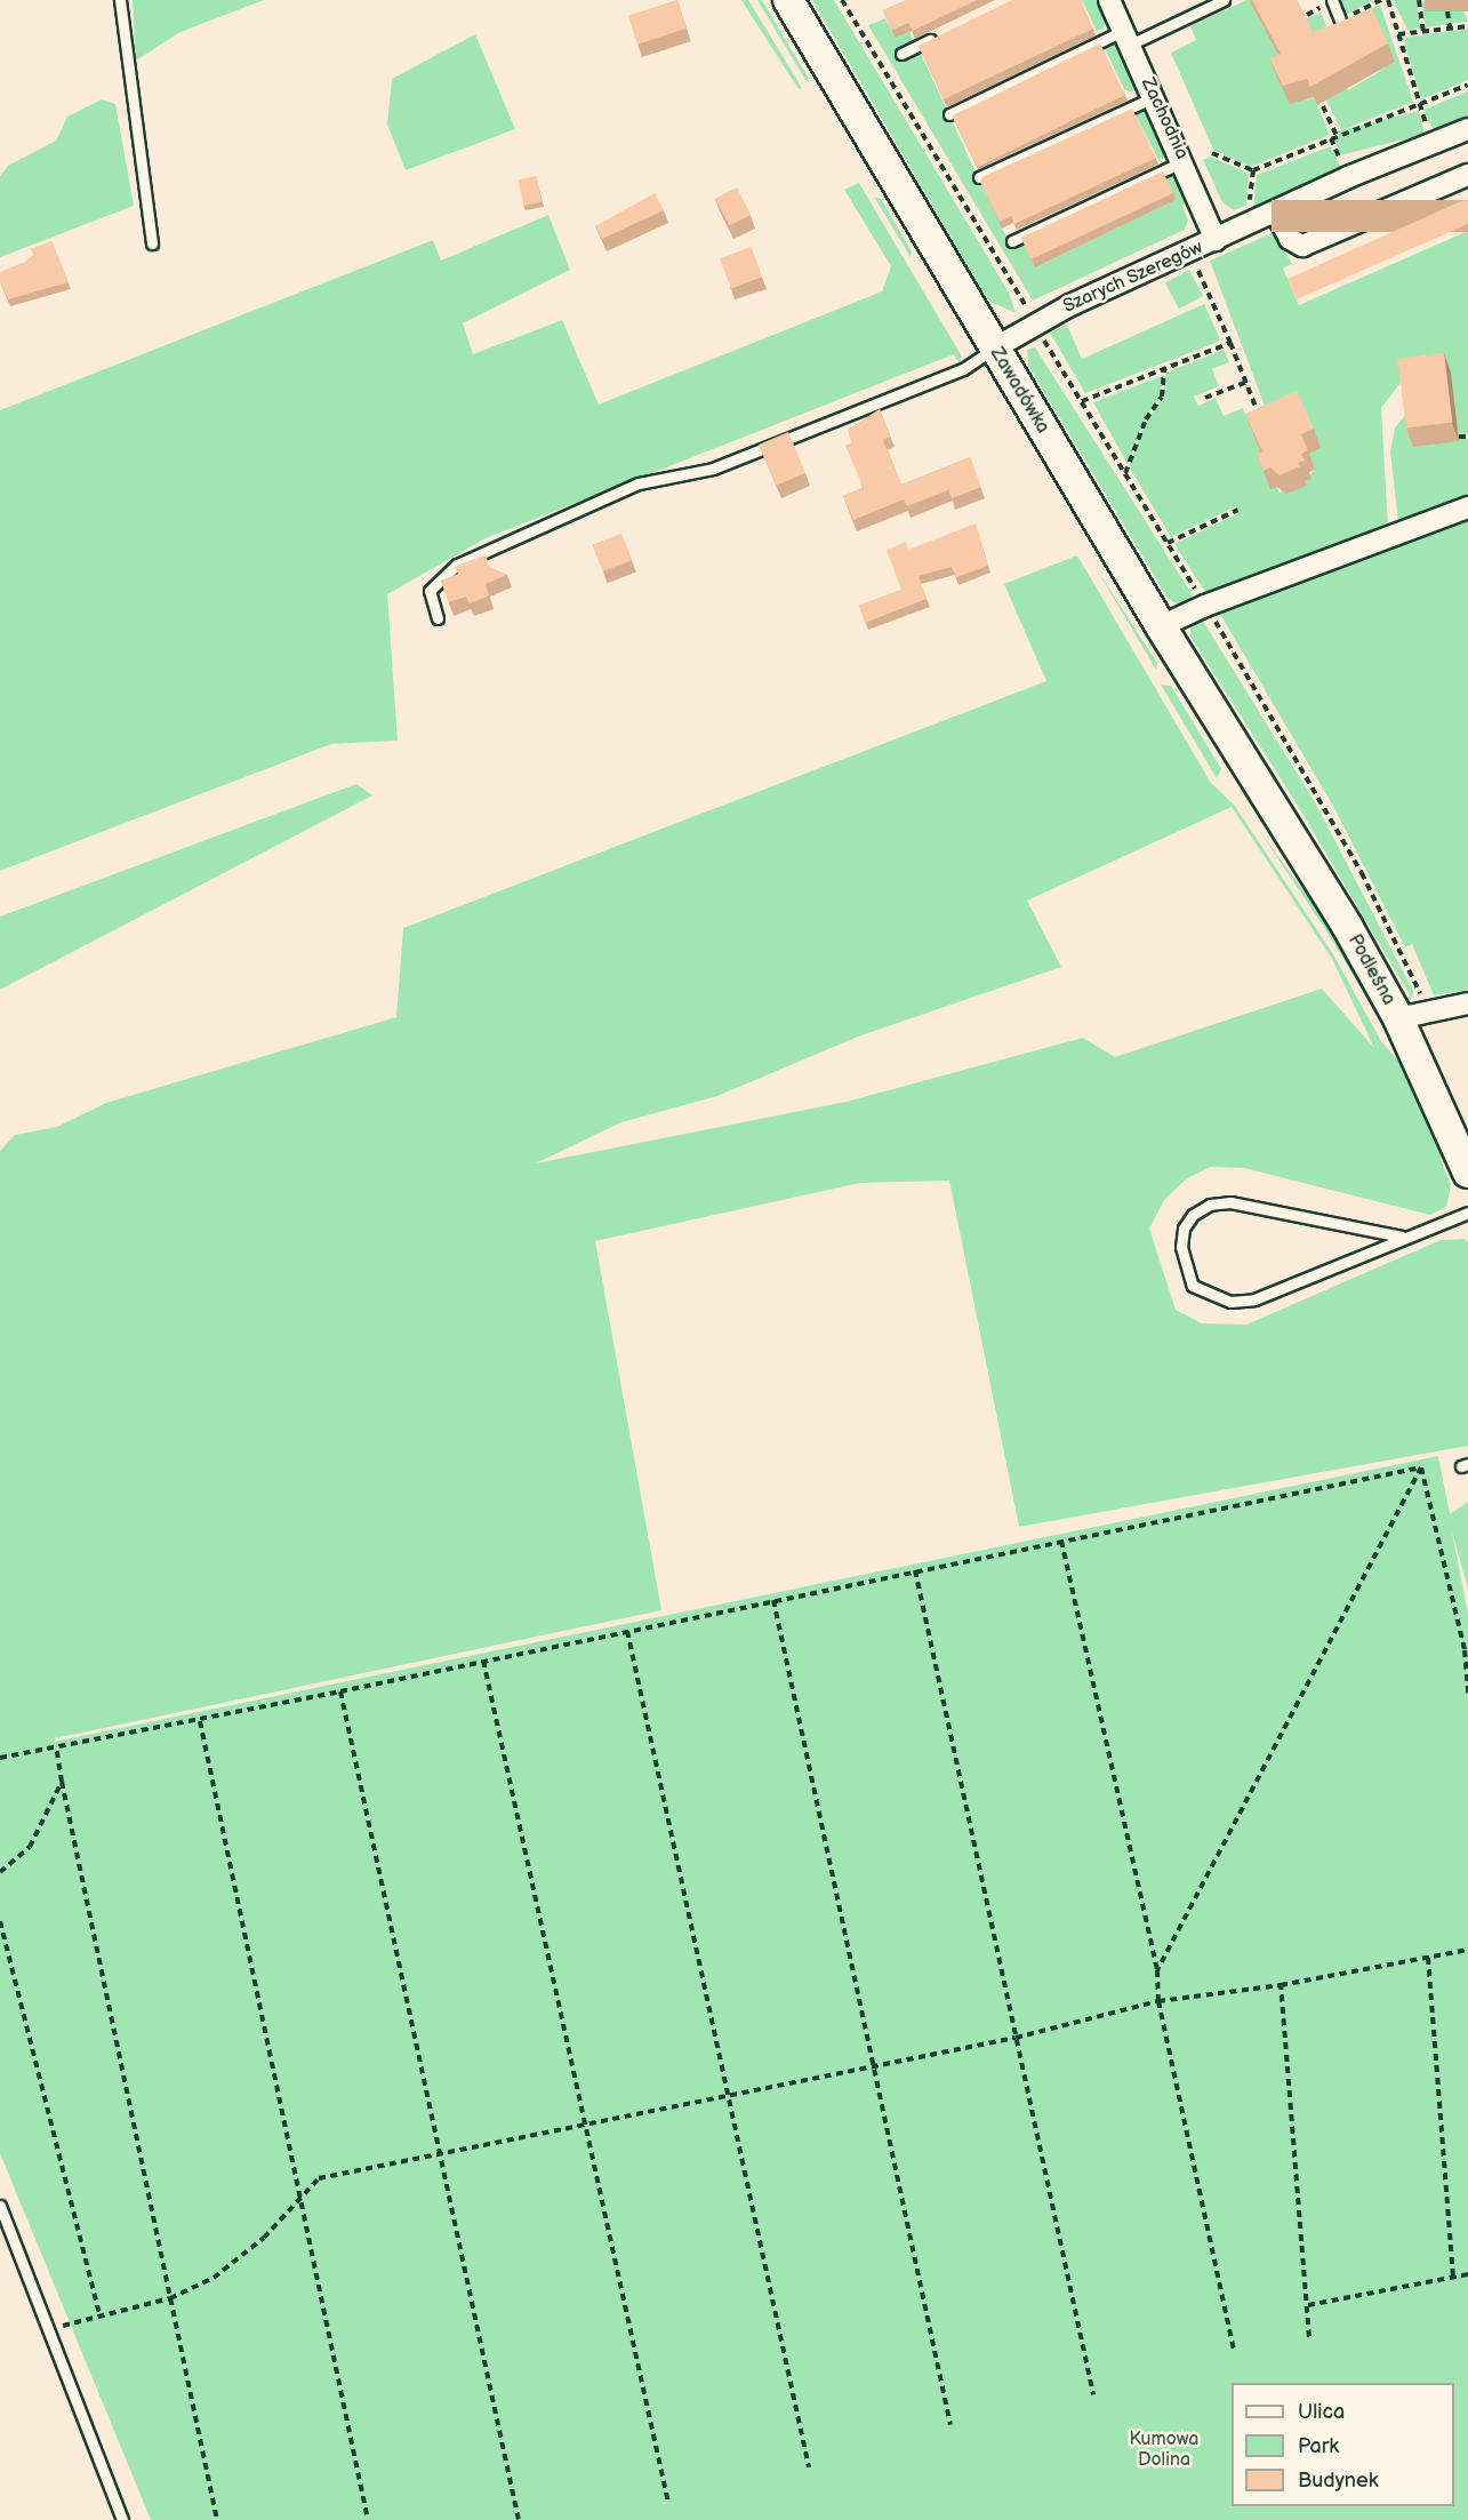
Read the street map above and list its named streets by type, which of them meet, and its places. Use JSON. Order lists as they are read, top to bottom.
{
  "streets": {
    "main road": ["Zawadówka", "Podleśna"],
    "street": ["Zachodnia", "Szarych Szeregów"]
  },
  "crossings": [
    ["Zachodnia", "Szarych Szeregów"],
    ["Szarych Szeregów", "Zawadówka"],
    ["Zawadówka", "Podleśna"]
  ],
  "parks": ["Kumowa Dolina"],
  "legend": ["Ulica", "Park", "Budynek"]
}
